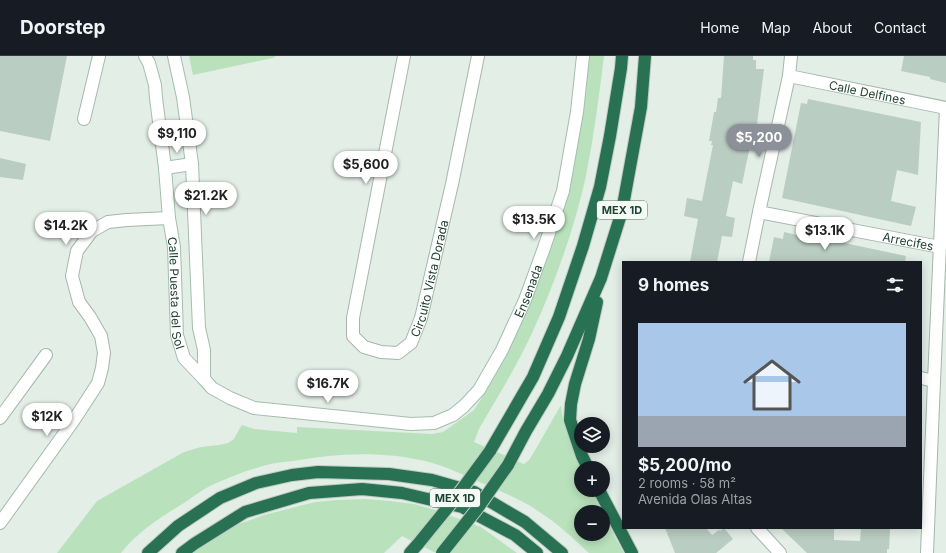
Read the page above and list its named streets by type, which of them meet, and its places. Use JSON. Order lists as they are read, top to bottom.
{
  "streets": {
    "highway": ["MEX 1D"],
    "street": [
      "Calle Delfines",
      "Arrecifes",
      "Circuito Vista Dorada",
      "Ensenada",
      "Calle Puesta del Sol"
    ]
  },
  "crossings": [
    ["Ensenada", "Calle Puesta del Sol"]
  ],
  "page": {
    "header": "Doorstep",
    "nav": [
      "Home",
      "Map",
      "About",
      "Contact"
    ],
    "price": [
      "$9,110",
      "$5,200",
      "$5,600",
      "$21.2K",
      "$13.5K",
      "$14.2K",
      "$13.1K",
      "$16.7K",
      "$12K"
    ],
    "heading": "9 homes",
    "list": [
      {
        "name": "$5,200/mo",
        "note": "2 rooms · 58 m² · Avenida Olas Altas"
      }
    ],
    "map_buttons": ["+", "−"]
  }
}
